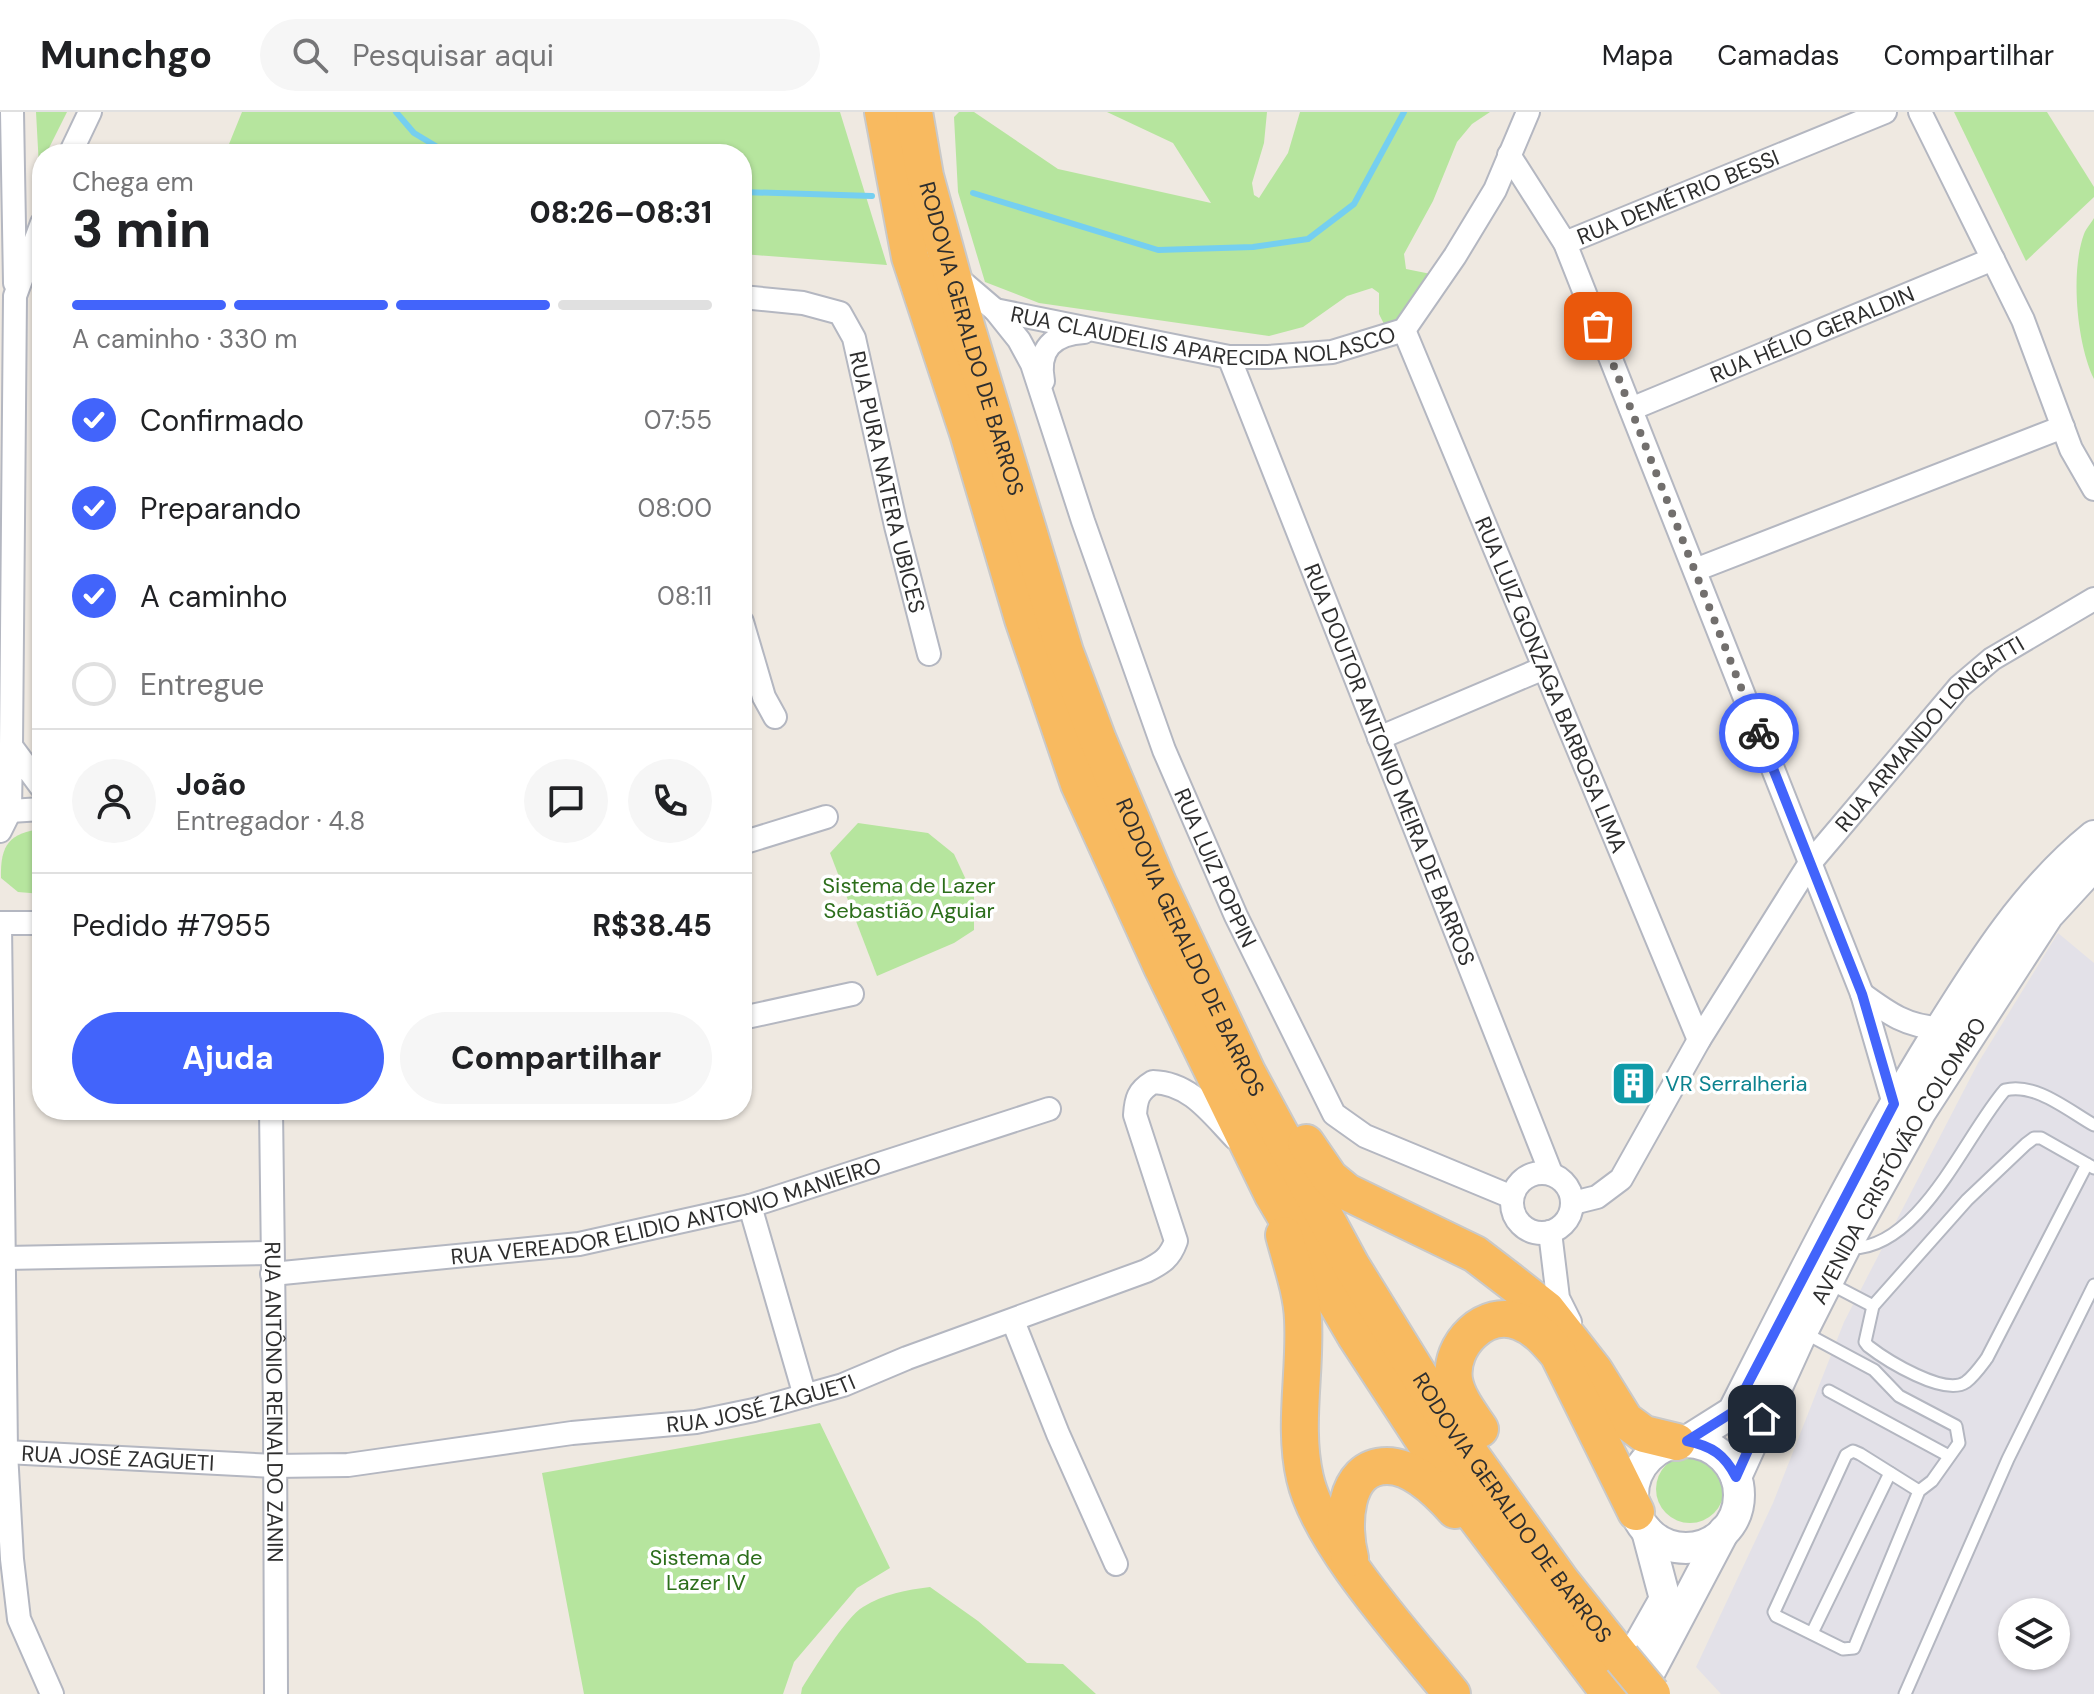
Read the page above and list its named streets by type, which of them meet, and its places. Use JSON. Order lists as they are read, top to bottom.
{
  "streets": {
    "highway": ["RODOVIA GERALDO DE BARROS"],
    "main road": ["AVENIDA CRISTÓVÃO COLOMBO"],
    "street": [
      "RUA DEMÉTRIO BESSI",
      "RUA CLAUDELIS APARECIDA NOLASCO",
      "RUA HÉLIO GERALDIN",
      "RUA PURA NATERA UBICES",
      "RUA LUIZ GONZAGA BARBOSA LIMA",
      "RUA ARMANDO LONGATTI",
      "RUA DOUTOR ANTONIO MEIRA DE BARROS",
      "RUA LUIZ POPPIN",
      "RUA VEREADOR ELIDIO ANTONIO MANIEIRO",
      "RUA JOSÉ ZAGUETI",
      "RUA ANTÔNIO REINALDO ZANIN"
    ]
  },
  "crossings": [
    ["RUA DEMÉTRIO BESSI", "RUA CLAUDELIS APARECIDA NOLASCO"],
    ["RUA CLAUDELIS APARECIDA NOLASCO", "RODOVIA GERALDO DE BARROS"],
    ["RUA CLAUDELIS APARECIDA NOLASCO", "RUA LUIZ GONZAGA BARBOSA LIMA"],
    ["RUA CLAUDELIS APARECIDA NOLASCO", "RUA DOUTOR ANTONIO MEIRA DE BARROS"],
    ["RUA CLAUDELIS APARECIDA NOLASCO", "RUA LUIZ POPPIN"],
    ["RODOVIA GERALDO DE BARROS", "RUA JOSÉ ZAGUETI"],
    ["RUA LUIZ GONZAGA BARBOSA LIMA", "RUA ARMANDO LONGATTI"],
    ["RUA ARMANDO LONGATTI", "RUA DOUTOR ANTONIO MEIRA DE BARROS"],
    ["RUA ARMANDO LONGATTI", "RUA LUIZ POPPIN"],
    ["RUA DOUTOR ANTONIO MEIRA DE BARROS", "RUA LUIZ POPPIN"],
    ["RUA VEREADOR ELIDIO ANTONIO MANIEIRO", "RUA ANTÔNIO REINALDO ZANIN"],
    ["RUA JOSÉ ZAGUETI", "RUA ANTÔNIO REINALDO ZANIN"]
  ],
  "parks": ["Sistema de Lazer Sebastião Aguiar", "Sistema de Lazer IV"],
  "places": {
    "building": ["VR Serralheria"]
  },
  "page": {
    "header": "Munchgo",
    "search": "Pesquisar aqui",
    "nav": ["Mapa", "Camadas", "Compartilhar"],
    "heading": ["3 min", "Chega em", "08:26–08:31"],
    "panel": [
      "João",
      "Entregador · 4.8",
      "Pedido #7955",
      "R$38.45"
    ],
    "bar": "A caminho · 330 m",
    "list": [
      ["Confirmado", "07:55"],
      ["Preparando", "08:00"],
      ["A caminho", "08:11"],
      "Entregue"
    ],
    "buttons": ["Ajuda", "Compartilhar"]
  }
}
